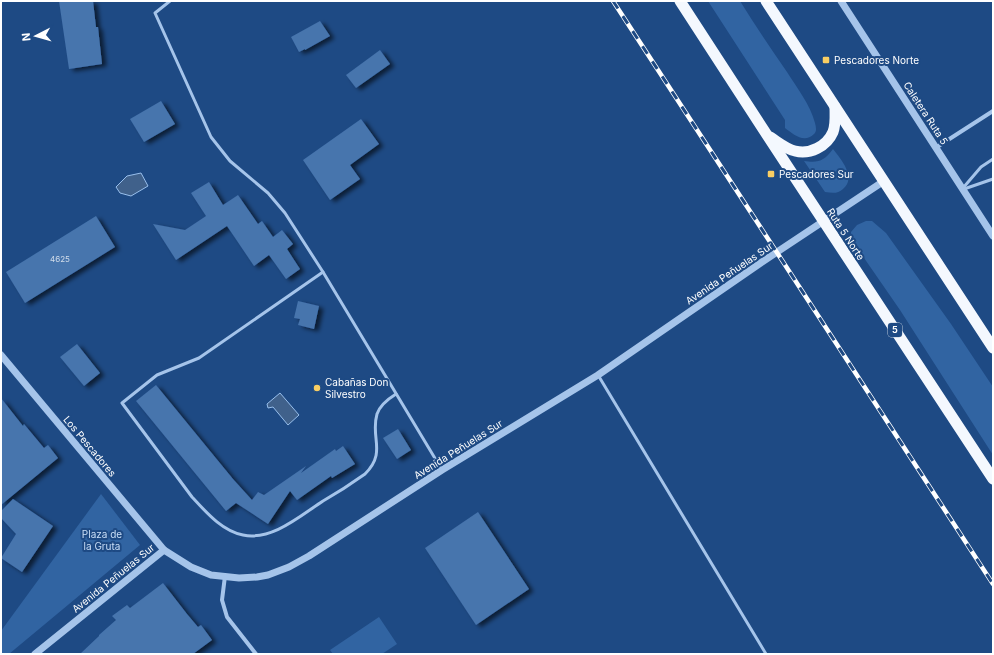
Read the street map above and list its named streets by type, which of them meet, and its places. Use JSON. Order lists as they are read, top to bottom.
{
  "streets": {
    "highway": ["Ruta 5 Norte", "5"],
    "street": ["Caletera Ruta 5", "Avenida Peñuelas Sur", "Los Pescadores"]
  },
  "crossings": [
    ["Ruta 5 Norte", "Avenida Peñuelas Sur"],
    ["Avenida Peñuelas Sur", "Los Pescadores"]
  ],
  "parks": ["Plaza de la Gruta"],
  "places": {
    "transit": ["Pescadores Norte", "Pescadores Sur"],
    "other": ["Cabañas Don Silvestro"]
  },
  "house_numbers": ["4625"],
  "north": "left"
}
